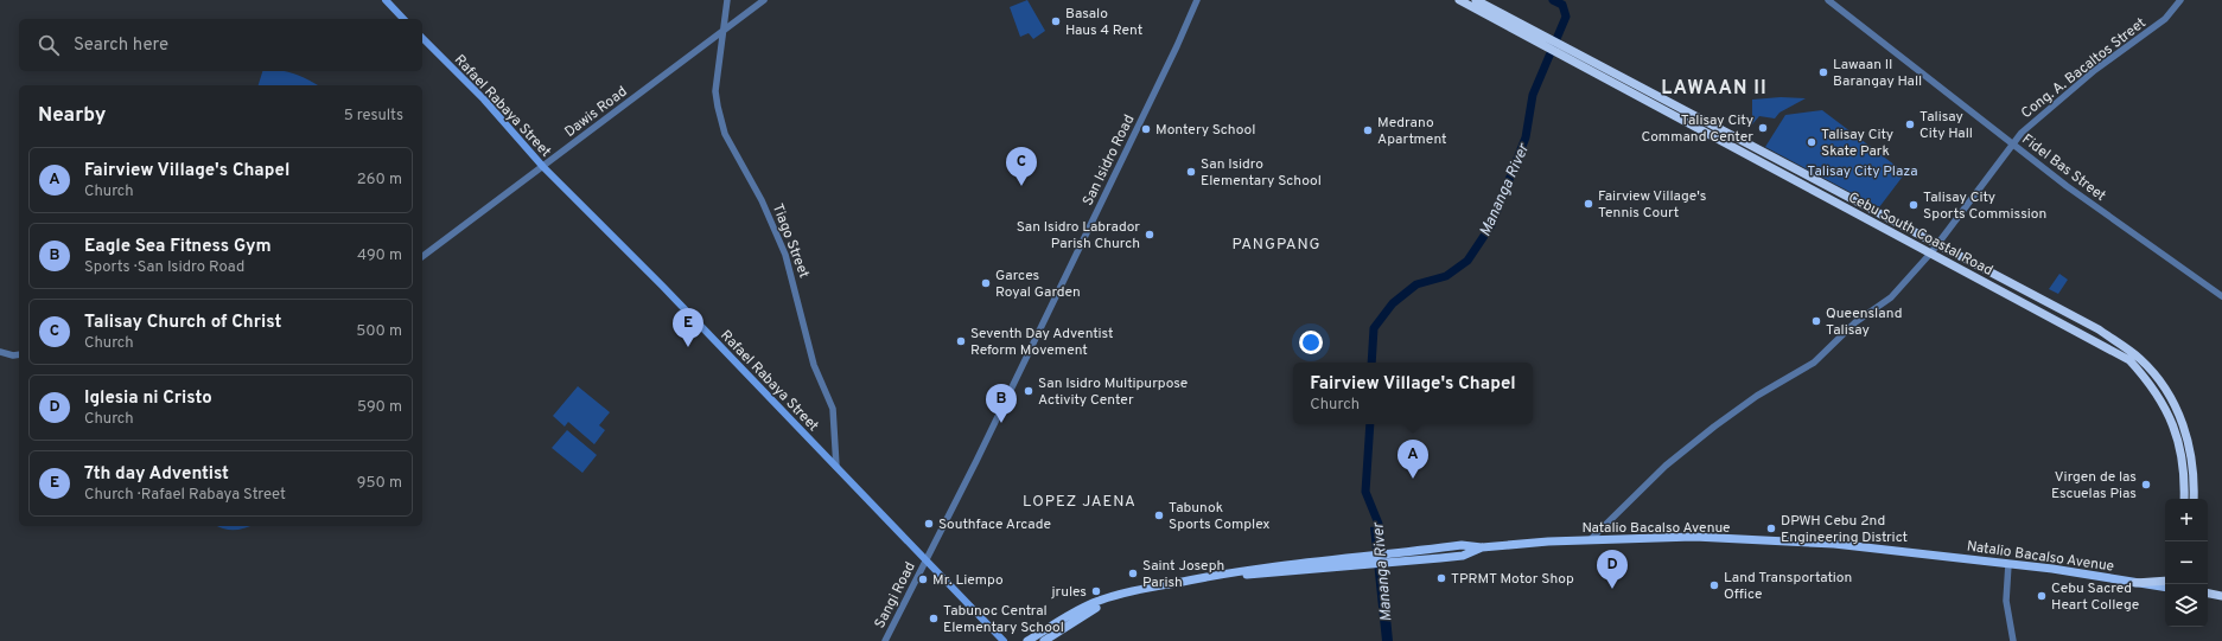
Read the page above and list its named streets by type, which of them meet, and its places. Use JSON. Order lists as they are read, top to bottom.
{
  "streets": {
    "highway": ["Cebu South Coastal Road"],
    "main road": ["Rafael Rabaya Street", "Natalio Bacalso Avenue"],
    "street": [
      "Cong. A. Bacaltos Street",
      "Dawis Road",
      "San Isidro Road",
      "Fidel Bas Street",
      "Tiago Street",
      "Sangi Road"
    ]
  },
  "crossings": [
    ["Cong. A. Bacaltos Street", "Fidel Bas Street"],
    ["Cong. A. Bacaltos Street", "Cebu South Coastal Road"],
    ["Cong. A. Bacaltos Street", "Natalio Bacalso Avenue"],
    ["Rafael Rabaya Street", "Dawis Road"],
    ["Rafael Rabaya Street", "San Isidro Road"],
    ["Rafael Rabaya Street", "Tiago Street"],
    ["Rafael Rabaya Street", "Sangi Road"],
    ["Dawis Road", "Tiago Street"],
    ["San Isidro Road", "Sangi Road"]
  ],
  "districts": ["LAWAAN II", "PANGPANG", "LOPEZ JAENA"],
  "water": ["Mananga River"],
  "parks": ["Talisay City Plaza"],
  "places": [
    "Basalo Haus 4 Rent",
    "Lawaan II Barangay Hall",
    "Talisay City Hall",
    "Talisay City Command Center",
    "Montery School",
    "Medrano Apartment",
    "Talisay City Skate Park",
    "San Isidro Elementary School",
    "Fairview Village's Tennis Court",
    "Talisay City Sports Commission",
    "San Isidro Labrador Parish Church",
    "Garces Royal Garden",
    "Queensland Talisay",
    "Seventh Day Adventist Reform Movement",
    "San Isidro Multipurpose Activity Center",
    "Virgen de las Escuelas Pias",
    "Tabunok Sports Complex",
    "Southface Arcade",
    "DPWH Cebu 2nd Engineering District",
    "Saint Joseph Parish",
    "TPRMT Motor Shop",
    "Mr. Liempo",
    "Land Transportation Office",
    "jrules",
    "Cebu Sacred Heart College",
    "Tabunoc Central Elementary School"
  ],
  "page": {
    "search": "Search here",
    "heading": ["Nearby", "5 results"],
    "pins": [
      "C",
      "E",
      "B",
      "A",
      "D"
    ],
    "list": [
      {
        "mark": "A",
        "name": "Fairview Village's Chapel",
        "note": "Church",
        "value": "260 m"
      },
      {
        "mark": "B",
        "name": "Eagle Sea Fitness Gym",
        "note": "Sports · San Isidro Road",
        "value": "490 m"
      },
      {
        "mark": "C",
        "name": "Talisay Church of Christ",
        "note": "Church",
        "value": "500 m"
      },
      {
        "mark": "D",
        "name": "Iglesia ni Cristo",
        "note": "Church",
        "value": "590 m"
      },
      {
        "mark": "E",
        "name": "7th day Adventist",
        "note": "Church · Rafael Rabaya Street",
        "value": "950 m"
      }
    ],
    "popup": ["Fairview Village's Chapel", "Church"],
    "map_buttons": ["+", "−"]
  }
}
